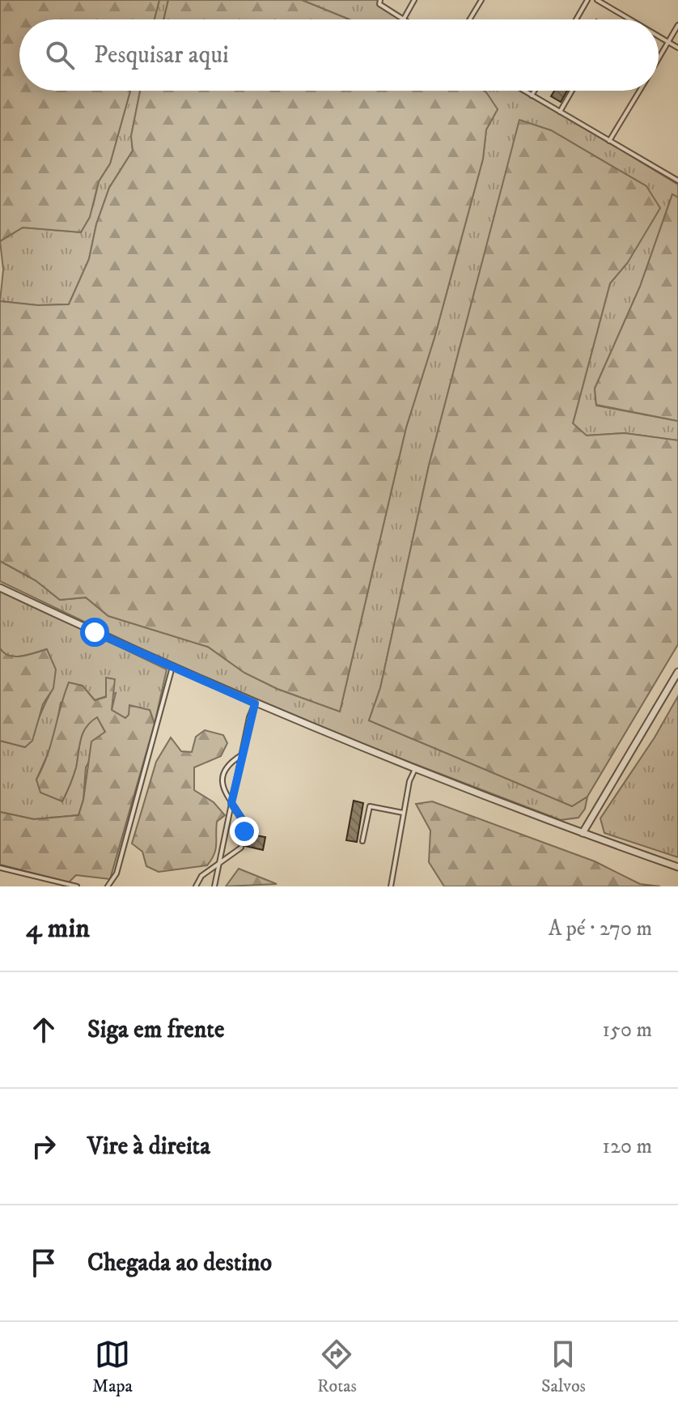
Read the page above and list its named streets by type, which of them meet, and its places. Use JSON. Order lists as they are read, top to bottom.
{
  "page": {
    "search": "Pesquisar aqui",
    "heading": ["4 min", "A pé · 270 m"],
    "list": [
      ["Siga em frente", "150 m"],
      ["Vire à direita", "120 m"],
      "Chegada ao destino"
    ],
    "nav": ["Mapa", "Rotas", "Salvos"]
  }
}
